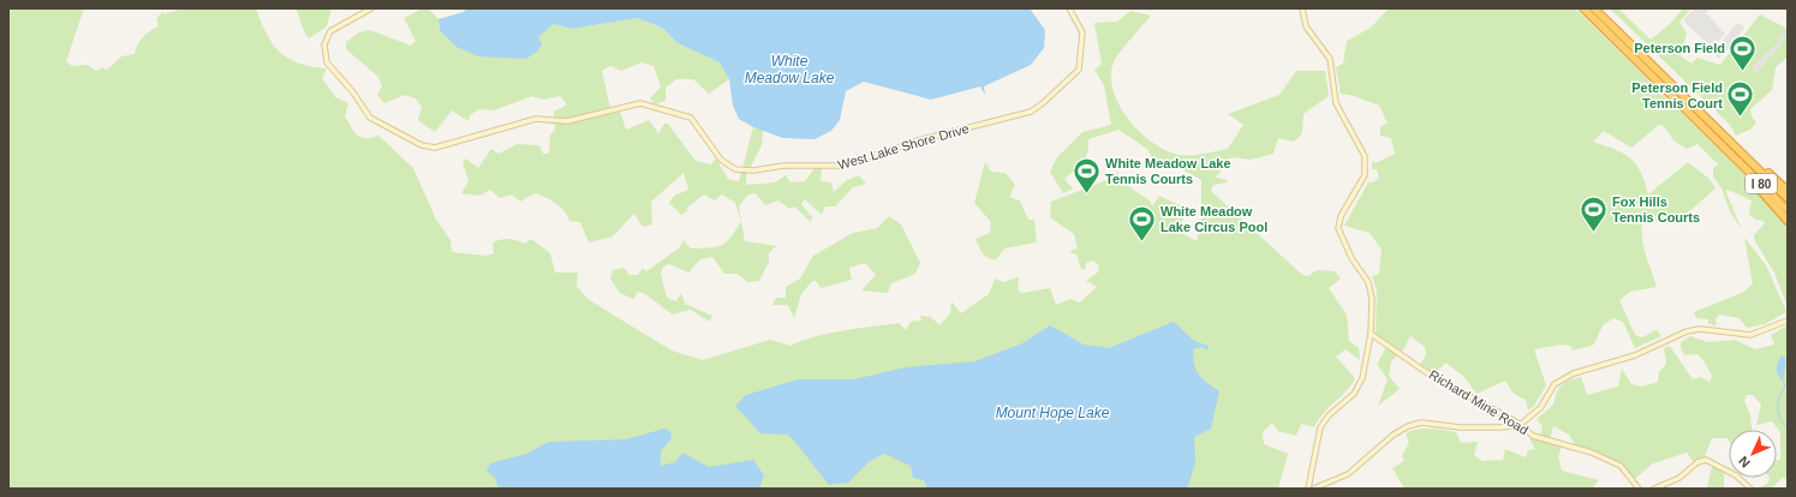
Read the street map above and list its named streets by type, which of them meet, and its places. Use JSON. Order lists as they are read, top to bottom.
{
  "streets": {
    "highway": ["I 80"],
    "street": ["West Lake Shore Drive", "Richard Mine Road"]
  },
  "water": ["White Meadow Lake", "Mount Hope Lake"],
  "places": {
    "sports": [
      "Peterson Field",
      "Peterson Field Tennis Court",
      "White Meadow Lake Tennis Courts",
      "Fox Hills Tennis Courts",
      "White Meadow Lake Circus Pool"
    ]
  },
  "north": "bottom left"
}
